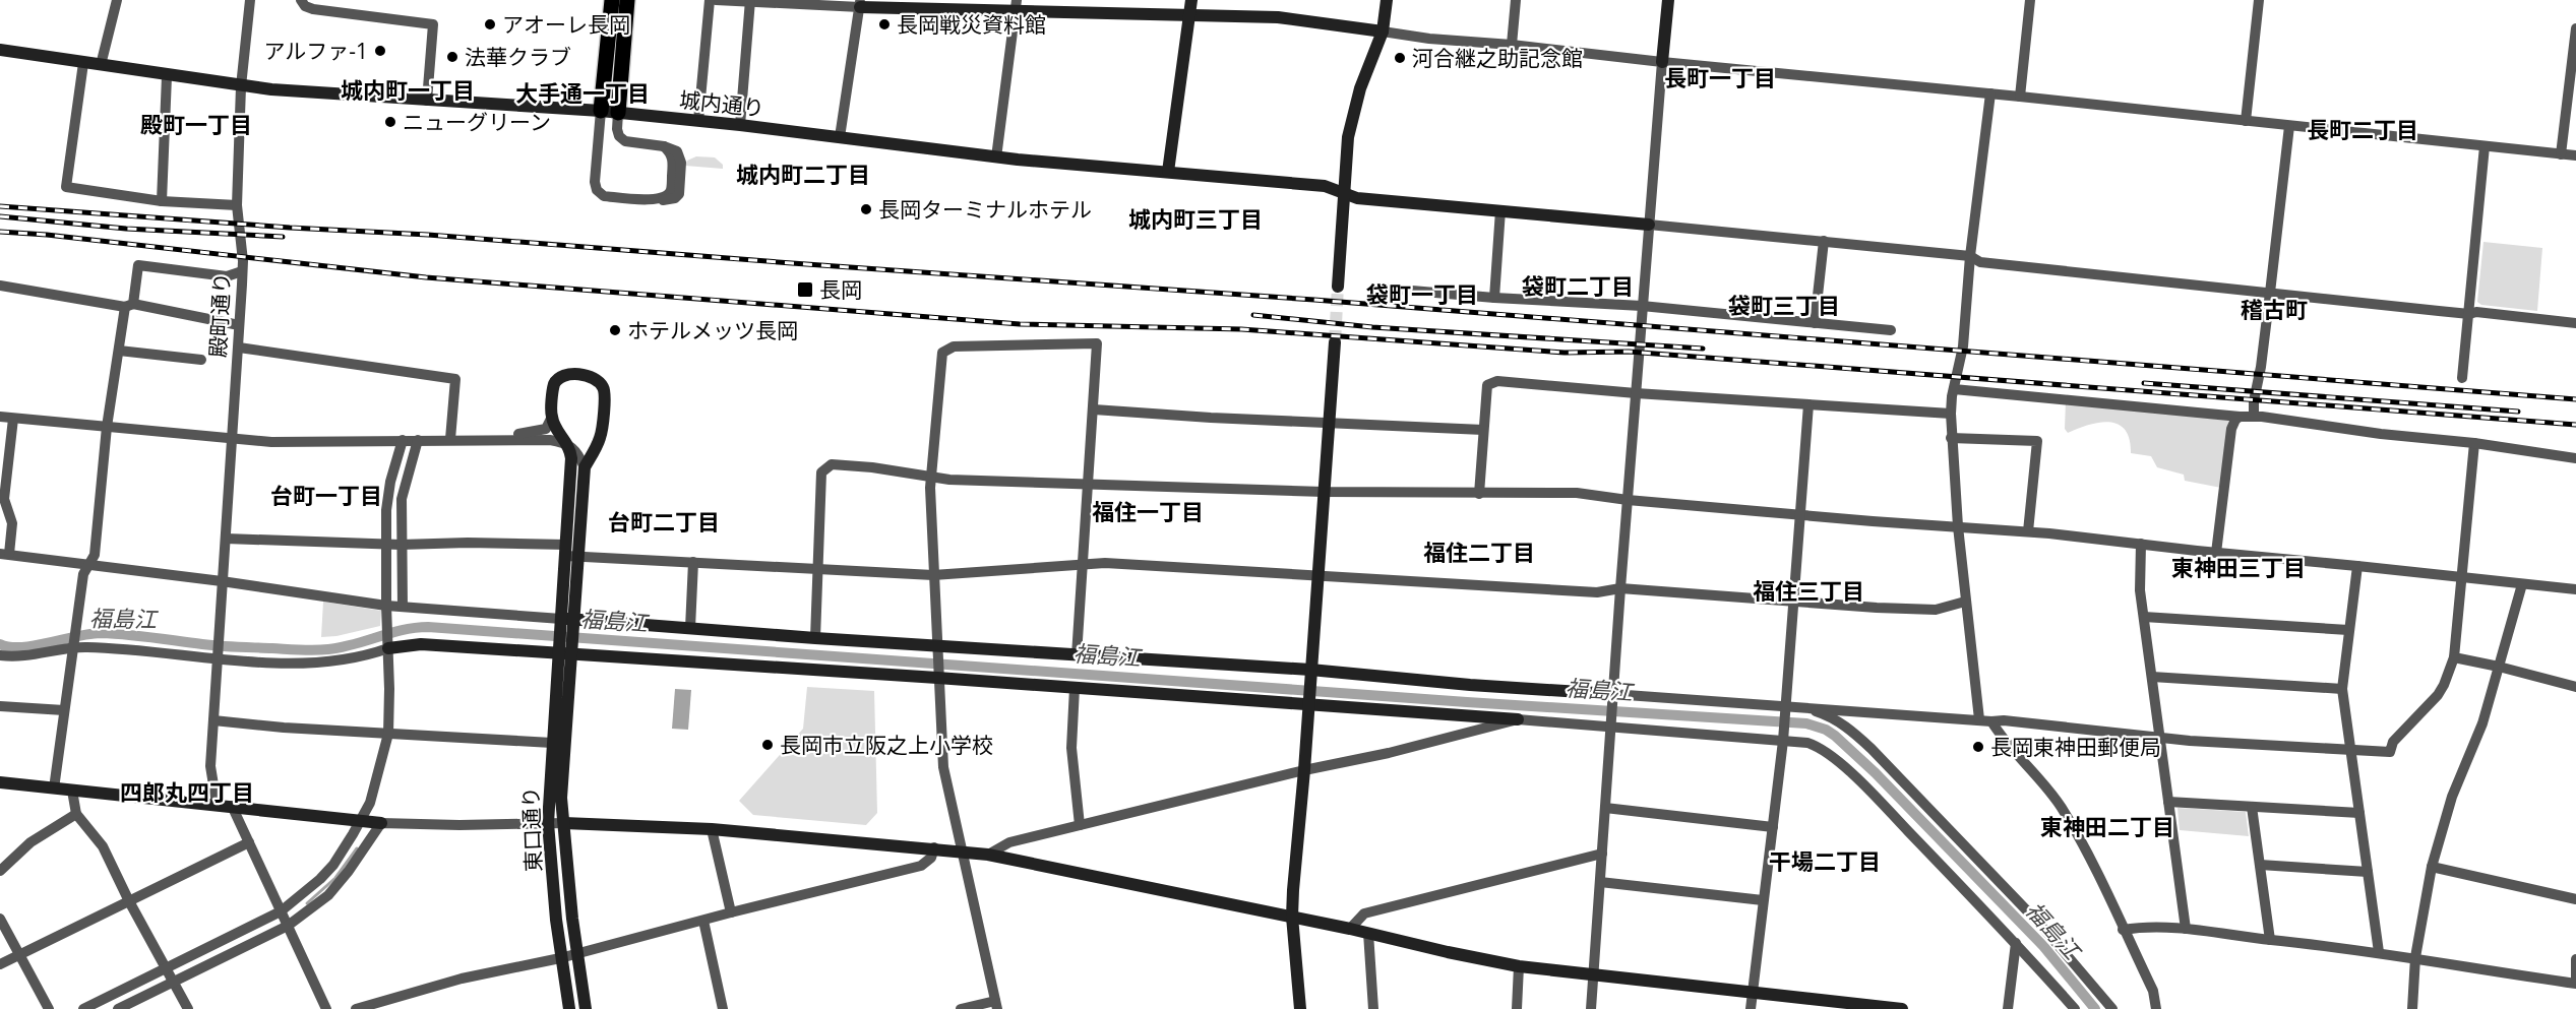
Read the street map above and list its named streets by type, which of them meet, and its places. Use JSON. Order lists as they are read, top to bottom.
{
  "streets": {
    "street": ["城内通り", "殿町通り", "東口通り"]
  },
  "crossings": [
    ["城内通り", "殿町通り"]
  ],
  "districts": [
    "長町一丁目",
    "城内町一丁目",
    "大手通一丁目",
    "殿町一丁目",
    "長町二丁目",
    "城内町二丁目",
    "城内町三丁目",
    "袋町二丁目",
    "袋町一丁目",
    "袋町三丁目",
    "稽古町",
    "台町一丁目",
    "福住一丁目",
    "台町二丁目",
    "福住二丁目",
    "東神田三丁目",
    "福住三丁目",
    "四郎丸四丁目",
    "東神田二丁目",
    "干場二丁目"
  ],
  "water": ["福島江"],
  "places": {
    "other": [
      "アオーレ長岡",
      "長岡戦災資料館",
      "アルファ-1",
      "法華クラブ",
      "河合継之助記念館",
      "ニューグリーン",
      "長岡ターミナルホテル",
      "ホテルメッツ長岡",
      "長岡市立阪之上小学校",
      "長岡東神田郵便局"
    ],
    "transit": ["長岡"]
  }
}
